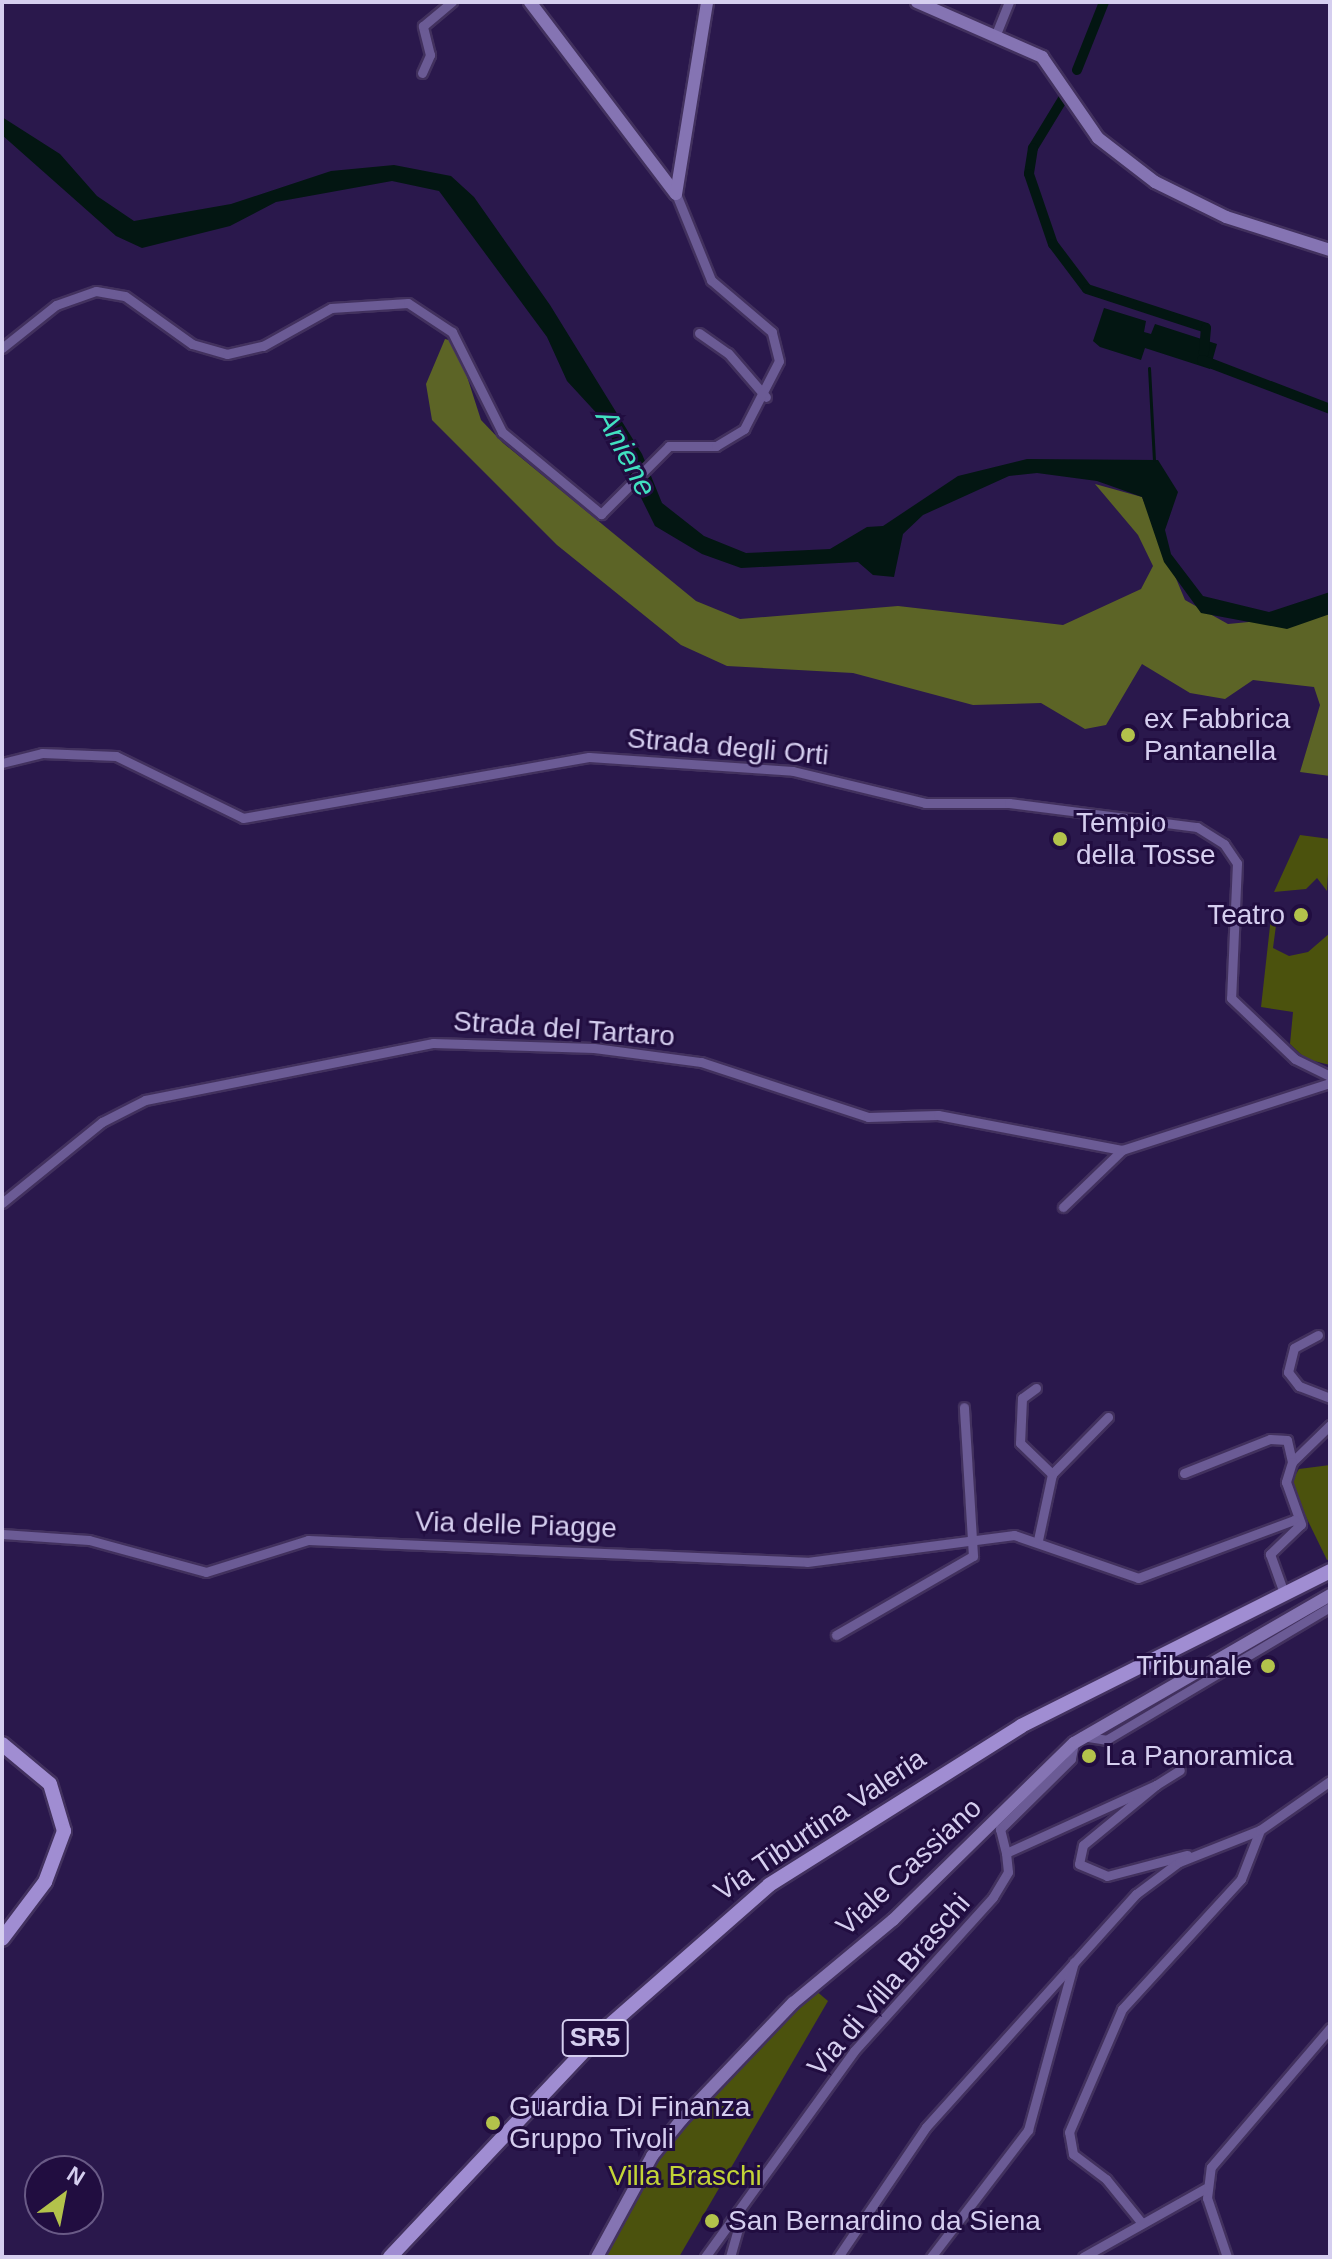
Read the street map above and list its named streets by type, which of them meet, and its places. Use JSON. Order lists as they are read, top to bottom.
{
  "streets": {
    "main road": ["Via Tiburtina Valeria", "SR5"],
    "street": [
      "Strada degli Orti",
      "Strada del Tartaro",
      "Via delle Piagge",
      "Viale Cassiano",
      "Via di Villa Braschi"
    ]
  },
  "crossings": [
    ["Viale Cassiano", "Via di Villa Braschi"]
  ],
  "water": ["Aniene"],
  "parks": ["Villa Braschi"],
  "places": [
    "ex Fabbrica Pantanella",
    "Tempio della Tosse",
    "Teatro",
    "Tribunale",
    "La Panoramica",
    "Guardia Di Finanza Gruppo Tivoli",
    "San Bernardino da Siena"
  ],
  "north": "top right"
}
